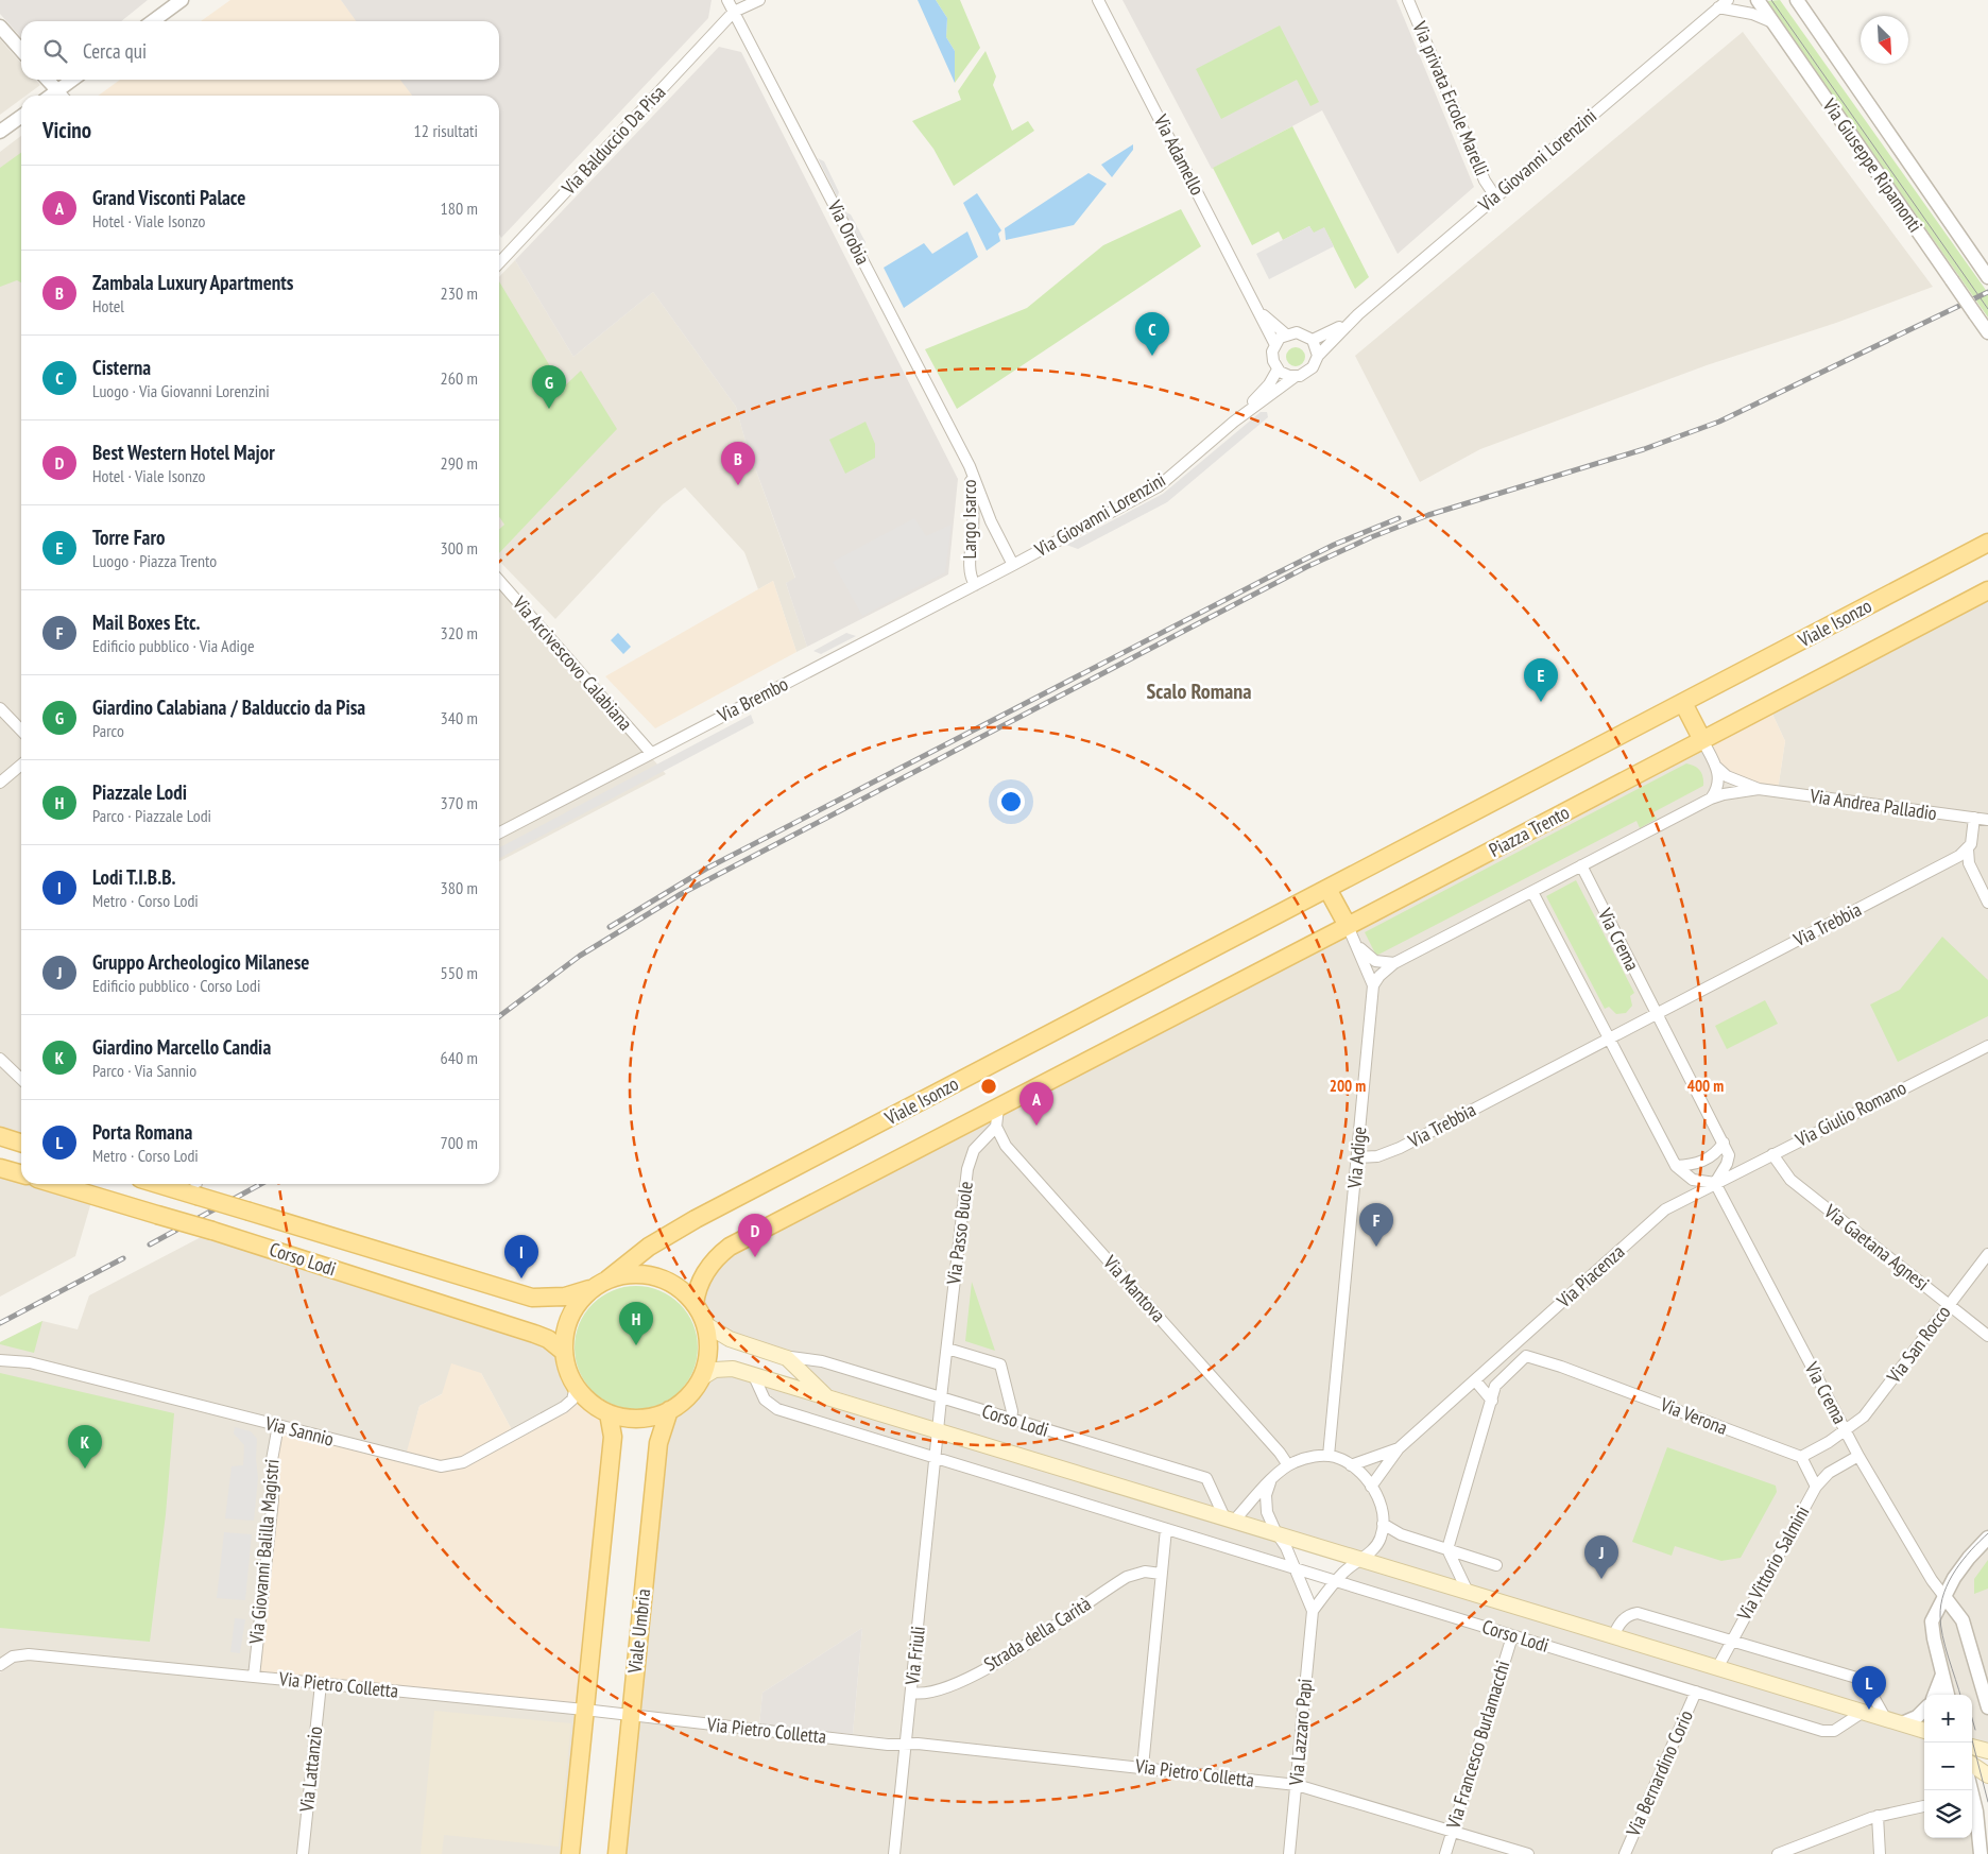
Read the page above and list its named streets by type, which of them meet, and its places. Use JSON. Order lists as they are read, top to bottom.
{
  "streets": {
    "main road": [
      "Viale Isonzo",
      "Piazza Trento",
      "Corso Lodi",
      "Viale Umbria"
    ],
    "street": [
      "Via privata Ercole Marelli",
      "Via Balduccio Da Pisa",
      "Via Adamello",
      "Via Giovanni Lorenzini",
      "Via Giuseppe Ripamonti",
      "Via Orobia",
      "Largo Isarco",
      "Via Arcivescovo Calabiana",
      "Via Brembo",
      "Via Andrea Palladio",
      "Via Trebbia",
      "Via Crema",
      "Via Giulio Romano",
      "Via Adige",
      "Via Passo Buole",
      "Via Gaetana Agnesi",
      "Via Piacenza",
      "Via Mantova",
      "Via San Rocco",
      "Via Verona",
      "Via Sannio",
      "Via Giovanni Balilla Magistri",
      "Via Vittorio Salmini",
      "Strada della Carità",
      "Via Friuli",
      "Via Pietro Colletta",
      "Via Lazzaro Papi",
      "Via Francesco Burlamacchi",
      "Via Lattanzio",
      "Via Bernardino Corio"
    ]
  },
  "crossings": [
    ["Via privata Ercole Marelli", "Via Giovanni Lorenzini"],
    ["Via Balduccio Da Pisa", "Via Orobia"],
    ["Via Giovanni Lorenzini", "Largo Isarco"],
    ["Via Giovanni Lorenzini", "Via Brembo"],
    ["Via Orobia", "Largo Isarco"],
    ["Largo Isarco", "Via Brembo"],
    ["Viale Isonzo", "Corso Lodi"],
    ["Viale Isonzo", "Via Sannio"],
    ["Viale Isonzo", "Viale Umbria"],
    ["Via Arcivescovo Calabiana", "Via Brembo"],
    ["Via Trebbia", "Via Crema"],
    ["Via Trebbia", "Via Adige"],
    ["Via Crema", "Via Giulio Romano"],
    ["Via Crema", "Via Piacenza"],
    ["Via Crema", "Via San Rocco"],
    ["Via Crema", "Via Vittorio Salmini"],
    ["Via Giulio Romano", "Via Gaetana Agnesi"],
    ["Via Giulio Romano", "Via Piacenza"],
    ["Via Adige", "Corso Lodi"],
    ["Via Adige", "Via Piacenza"],
    ["Via Adige", "Via Mantova"],
    ["Via Adige", "Via Lazzaro Papi"],
    ["Via Passo Buole", "Corso Lodi"],
    ["Via Passo Buole", "Via Mantova"],
    ["Via Passo Buole", "Via Friuli"],
    ["Via Gaetana Agnesi", "Via San Rocco"],
    ["Corso Lodi", "Via Piacenza"],
    ["Corso Lodi", "Via Mantova"],
    ["Corso Lodi", "Via Sannio"],
    ["Corso Lodi", "Viale Umbria"],
    ["Corso Lodi", "Via Friuli"],
    ["Corso Lodi", "Via Lazzaro Papi"],
    ["Corso Lodi", "Via Francesco Burlamacchi"],
    ["Corso Lodi", "Via Bernardino Corio"],
    ["Via Piacenza", "Via Mantova"],
    ["Via Piacenza", "Via Lazzaro Papi"],
    ["Via Mantova", "Via Lazzaro Papi"],
    ["Via Verona", "Via Vittorio Salmini"],
    ["Via Sannio", "Via Giovanni Balilla Magistri"],
    ["Via Sannio", "Viale Umbria"],
    ["Via Giovanni Balilla Magistri", "Via Pietro Colletta"],
    ["Viale Umbria", "Via Pietro Colletta"],
    ["Strada della Carità", "Via Friuli"],
    ["Via Friuli", "Via Pietro Colletta"],
    ["Via Pietro Colletta", "Via Lazzaro Papi"],
    ["Via Pietro Colletta", "Via Francesco Burlamacchi"],
    ["Via Pietro Colletta", "Via Lattanzio"]
  ],
  "districts": ["Scalo Romana"],
  "north": "bottom right",
  "page": {
    "search": "Cerca qui",
    "heading": ["Vicino", "12 risultati"],
    "list": [
      {
        "mark": "A",
        "name": "Grand Visconti Palace",
        "note": "Hotel · Viale Isonzo",
        "value": "180 m"
      },
      {
        "mark": "B",
        "name": "Zambala Luxury Apartments",
        "note": "Hotel",
        "value": "230 m"
      },
      {
        "mark": "C",
        "name": "Cisterna",
        "note": "Luogo · Via Giovanni Lorenzini",
        "value": "260 m"
      },
      {
        "mark": "D",
        "name": "Best Western Hotel Major",
        "note": "Hotel · Viale Isonzo",
        "value": "290 m"
      },
      {
        "mark": "E",
        "name": "Torre Faro",
        "note": "Luogo · Piazza Trento",
        "value": "300 m"
      },
      {
        "mark": "F",
        "name": "Mail Boxes Etc.",
        "note": "Edificio pubblico · Via Adige",
        "value": "320 m"
      },
      {
        "mark": "G",
        "name": "Giardino Calabiana / Balduccio da Pisa",
        "note": "Parco",
        "value": "340 m"
      },
      {
        "mark": "H",
        "name": "Piazzale Lodi",
        "note": "Parco · Piazzale Lodi",
        "value": "370 m"
      },
      {
        "mark": "I",
        "name": "Lodi T.I.B.B.",
        "note": "Metro · Corso Lodi",
        "value": "380 m"
      },
      {
        "mark": "J",
        "name": "Gruppo Archeologico Milanese",
        "note": "Edificio pubblico · Corso Lodi",
        "value": "550 m"
      },
      {
        "mark": "K",
        "name": "Giardino Marcello Candia",
        "note": "Parco · Via Sannio",
        "value": "640 m"
      },
      {
        "mark": "L",
        "name": "Porta Romana",
        "note": "Metro · Corso Lodi",
        "value": "700 m"
      }
    ],
    "pins": [
      "C",
      "G",
      "B",
      "E",
      "A",
      "F",
      "D",
      "I",
      "H",
      "K",
      "J",
      "L"
    ],
    "map_buttons": ["+", "−"]
  },
  "rings": ["200 m", "400 m"]
}
